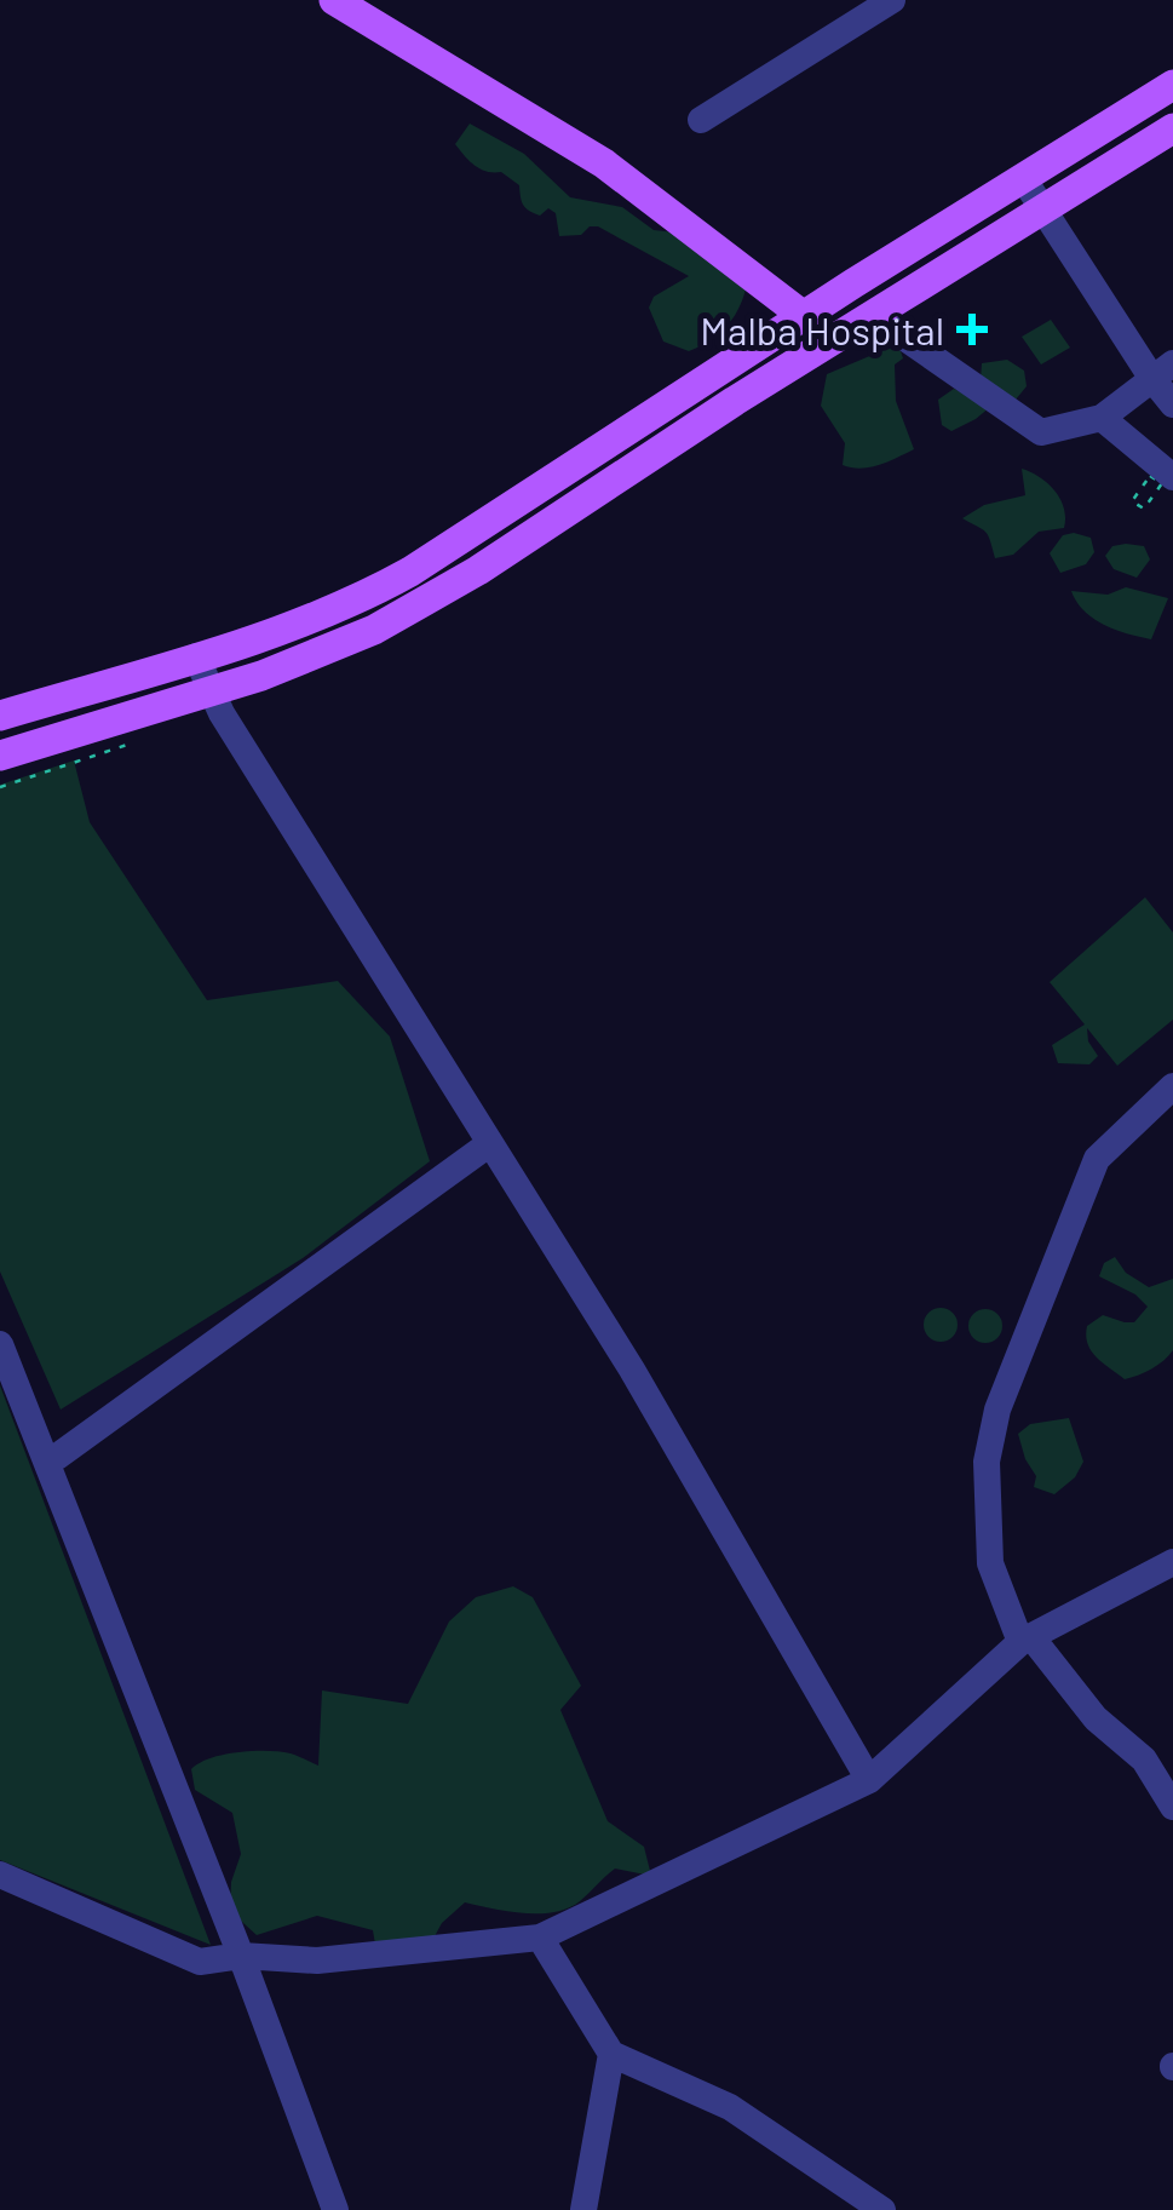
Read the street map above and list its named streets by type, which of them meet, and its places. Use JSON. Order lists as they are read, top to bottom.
{
  "places": {
    "health": ["Malba Hospital"]
  }
}
